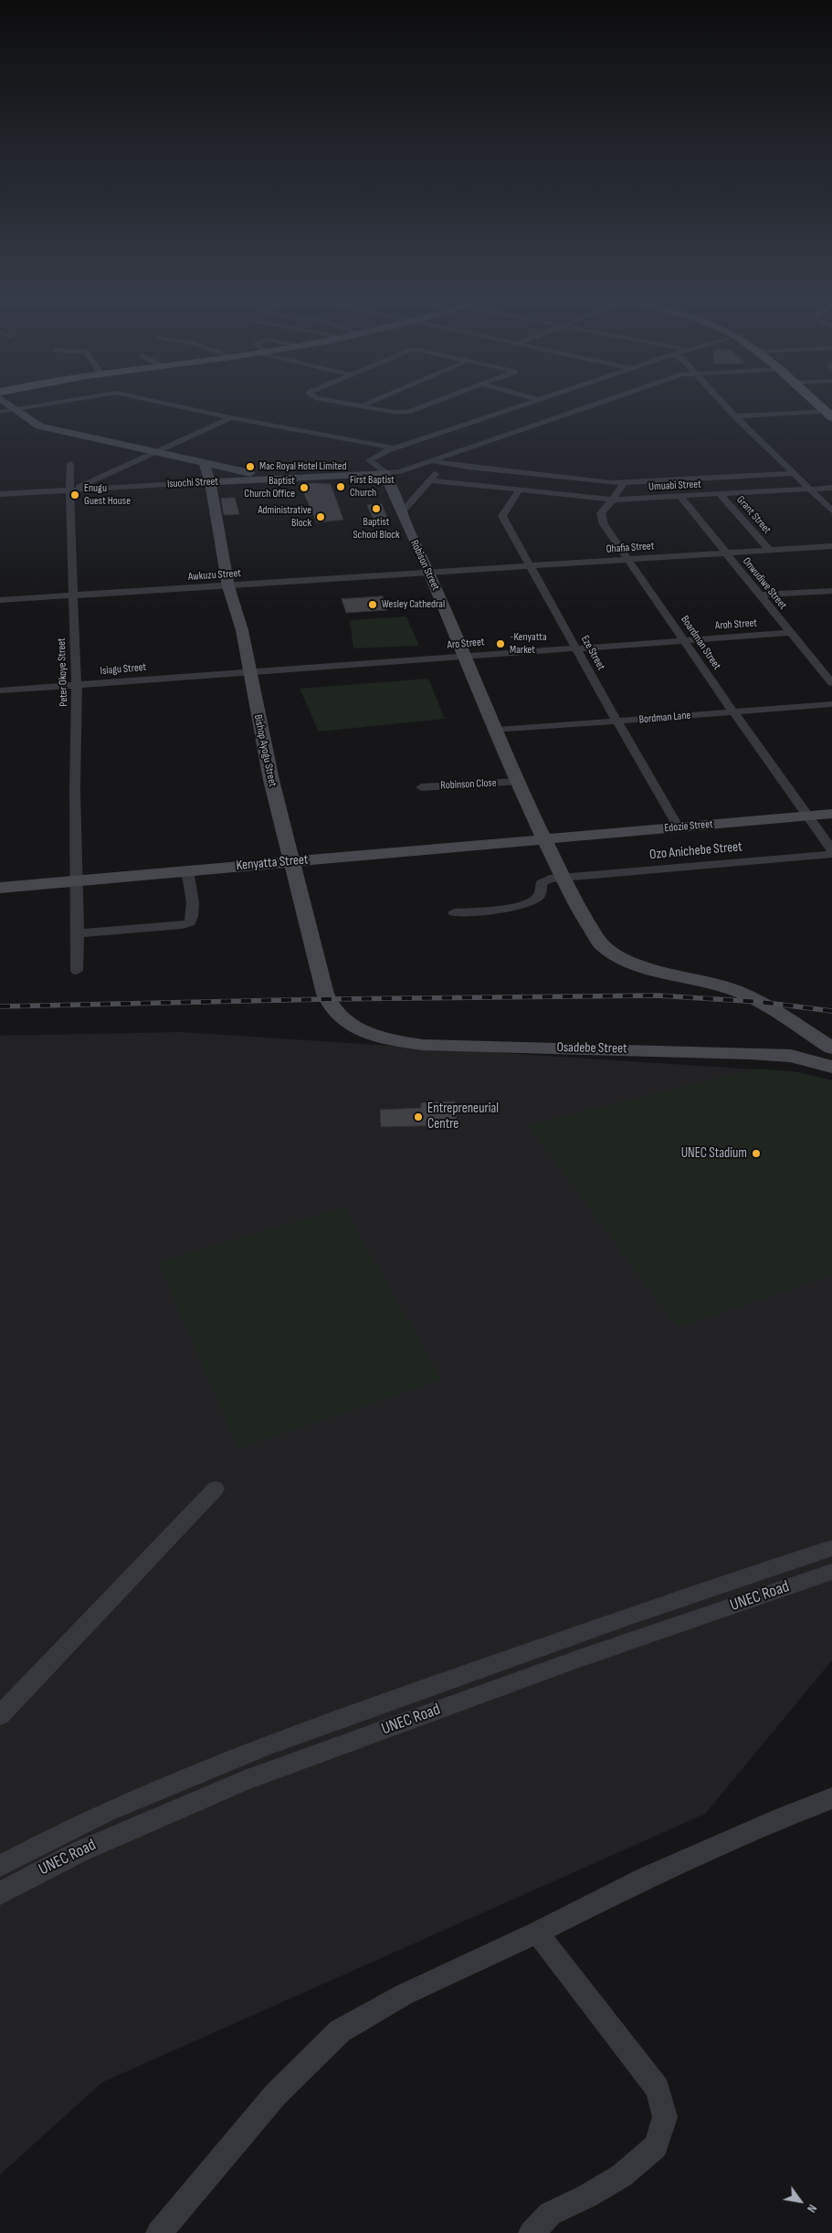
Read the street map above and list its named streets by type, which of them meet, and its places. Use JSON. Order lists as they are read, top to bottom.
{
  "streets": {
    "main road": [
      "Isuochi Street",
      "Robison Street",
      "Bishop Ayogu Street",
      "Edozie Street",
      "Kenyatta Street",
      "Osadebe Street"
    ],
    "street": [
      "Umuabi Street",
      "Grant Street",
      "Ohafia Street",
      "Awkuzu Street",
      "Onwudiwe Street",
      "Aroh Street",
      "Boardman Street",
      "Aro Street",
      "Eze Street",
      "Isiagu Street",
      "Peter Okoye Street",
      "Bordman Lane",
      "Robinson Close",
      "Ozo Anichebe Street",
      "UNEC Road"
    ]
  },
  "crossings": [
    ["Isuochi Street", "Robison Street"],
    ["Isuochi Street", "Peter Okoye Street"],
    ["Isuochi Street", "Bishop Ayogu Street"],
    ["Umuabi Street", "Grant Street"],
    ["Umuabi Street", "Onwudiwe Street"],
    ["Umuabi Street", "Boardman Street"],
    ["Umuabi Street", "Eze Street"],
    ["Grant Street", "Ohafia Street"],
    ["Ohafia Street", "Robison Street"],
    ["Ohafia Street", "Awkuzu Street"],
    ["Ohafia Street", "Onwudiwe Street"],
    ["Ohafia Street", "Boardman Street"],
    ["Ohafia Street", "Eze Street"],
    ["Robison Street", "Awkuzu Street"],
    ["Robison Street", "Aro Street"],
    ["Robison Street", "Bordman Lane"],
    ["Robison Street", "Robinson Close"],
    ["Robison Street", "Edozie Street"],
    ["Robison Street", "Ozo Anichebe Street"],
    ["Robison Street", "Kenyatta Street"],
    ["Robison Street", "Osadebe Street"],
    ["Awkuzu Street", "Peter Okoye Street"],
    ["Awkuzu Street", "Bishop Ayogu Street"],
    ["Onwudiwe Street", "Aroh Street"],
    ["Aroh Street", "Boardman Street"],
    ["Aroh Street", "Aro Street"],
    ["Boardman Street", "Aro Street"],
    ["Boardman Street", "Bordman Lane"],
    ["Boardman Street", "Edozie Street"],
    ["Aro Street", "Eze Street"],
    ["Aro Street", "Isiagu Street"],
    ["Aro Street", "Bishop Ayogu Street"],
    ["Eze Street", "Bordman Lane"],
    ["Eze Street", "Edozie Street"],
    ["Isiagu Street", "Peter Okoye Street"],
    ["Isiagu Street", "Bishop Ayogu Street"],
    ["Peter Okoye Street", "Kenyatta Street"],
    ["Bishop Ayogu Street", "Kenyatta Street"],
    ["Bishop Ayogu Street", "Osadebe Street"],
    ["Edozie Street", "Kenyatta Street"],
    ["Ozo Anichebe Street", "Osadebe Street"]
  ],
  "places": [
    "Mac Royal Hotel Limited",
    "First Baptist Church",
    "Baptist Church Office",
    "Enugu Guest House",
    "Baptist School Block",
    "Administrative Block",
    "Wesley Cathedral",
    "-Kenyatta Market",
    "Entrepreneurial Centre",
    "UNEC Stadium"
  ],
  "north": "bottom right"
}
